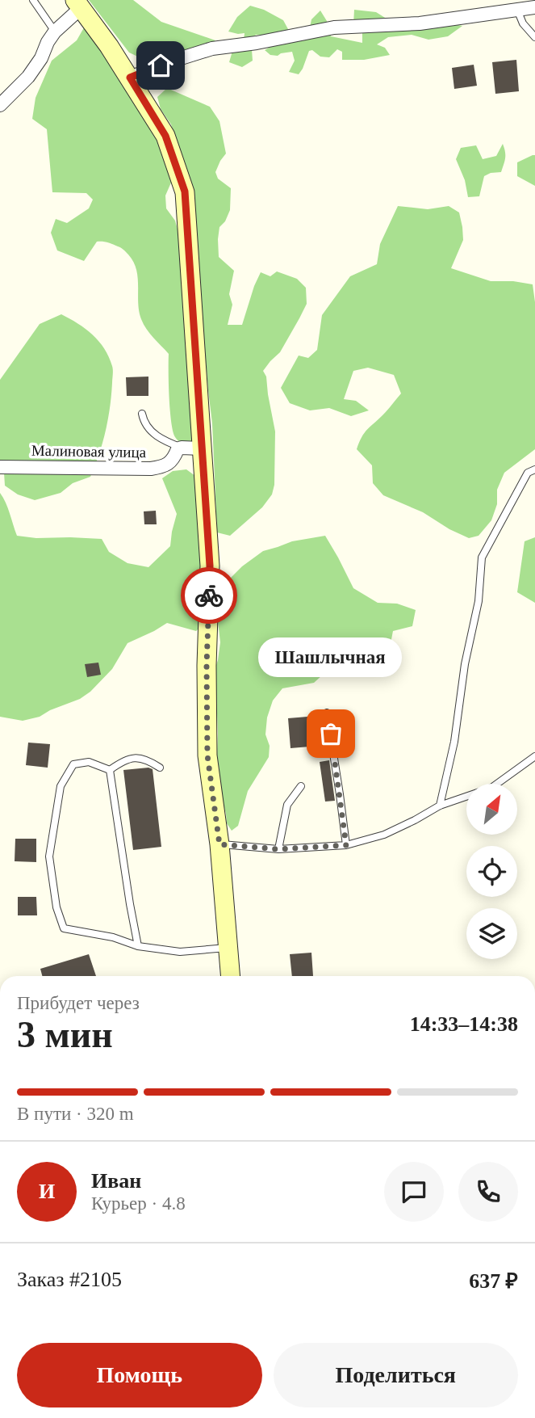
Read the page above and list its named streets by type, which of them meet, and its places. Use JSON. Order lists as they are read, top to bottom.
{
  "streets": {
    "street": ["Малиновая улица"]
  },
  "places": ["Шашлычная"],
  "north": "top right",
  "page": {
    "bubble": "Шашлычная",
    "heading": ["3 мин", "Прибудет через", "14:33–14:38"],
    "panel": [
      "Иван",
      "Курьер · 4.8",
      "Заказ #2105",
      "637 ₽"
    ],
    "bar": "В пути · 320 m",
    "round": "И",
    "buttons": ["Помощь", "Поделиться"]
  }
}
